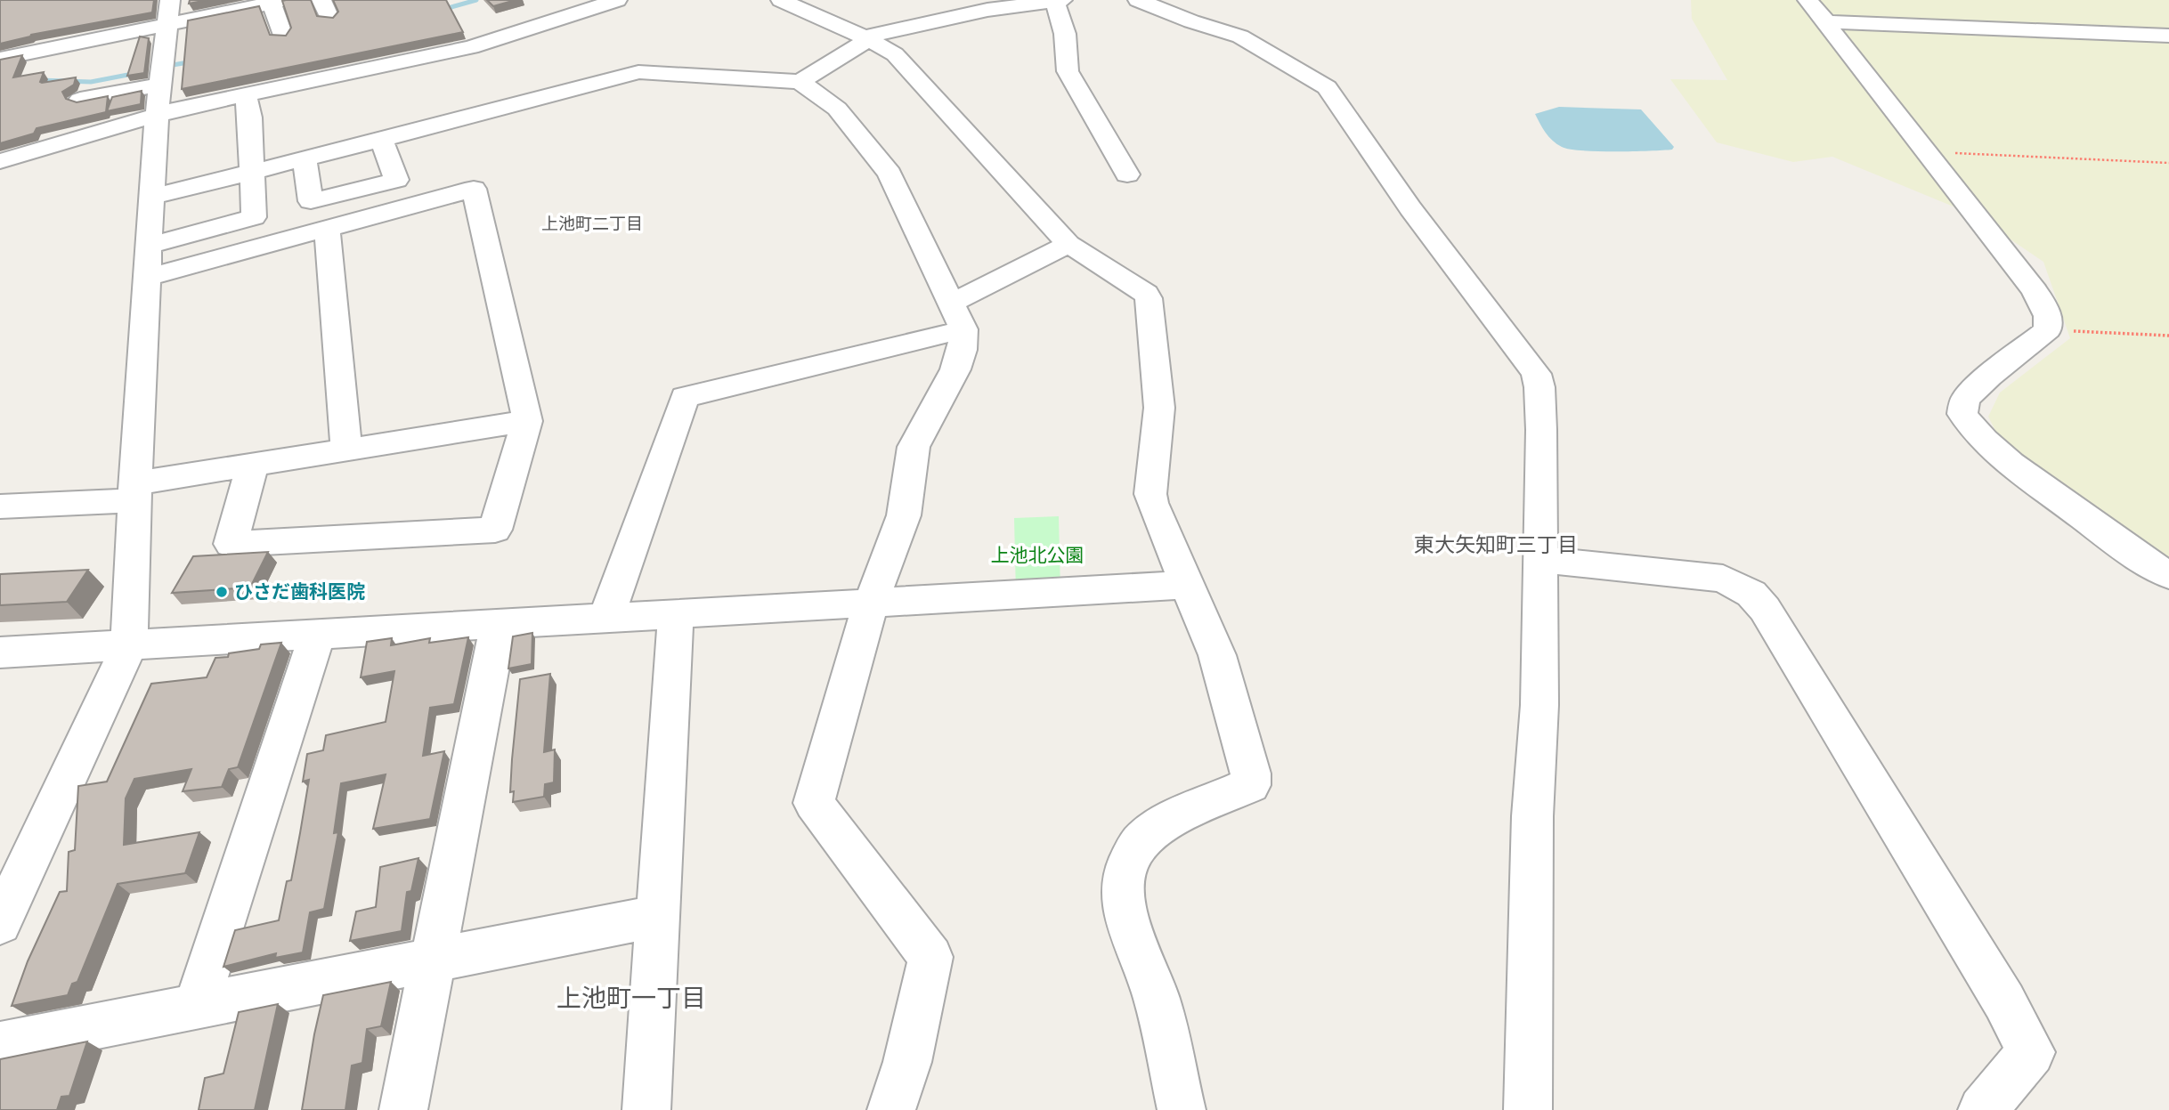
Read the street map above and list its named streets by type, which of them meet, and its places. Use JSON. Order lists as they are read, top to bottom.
{
  "districts": ["上池町二丁目", "東大矢知町三丁目", "上池町一丁目"],
  "parks": ["上池北公園"],
  "places": ["ひさだ歯科医院"]
}
